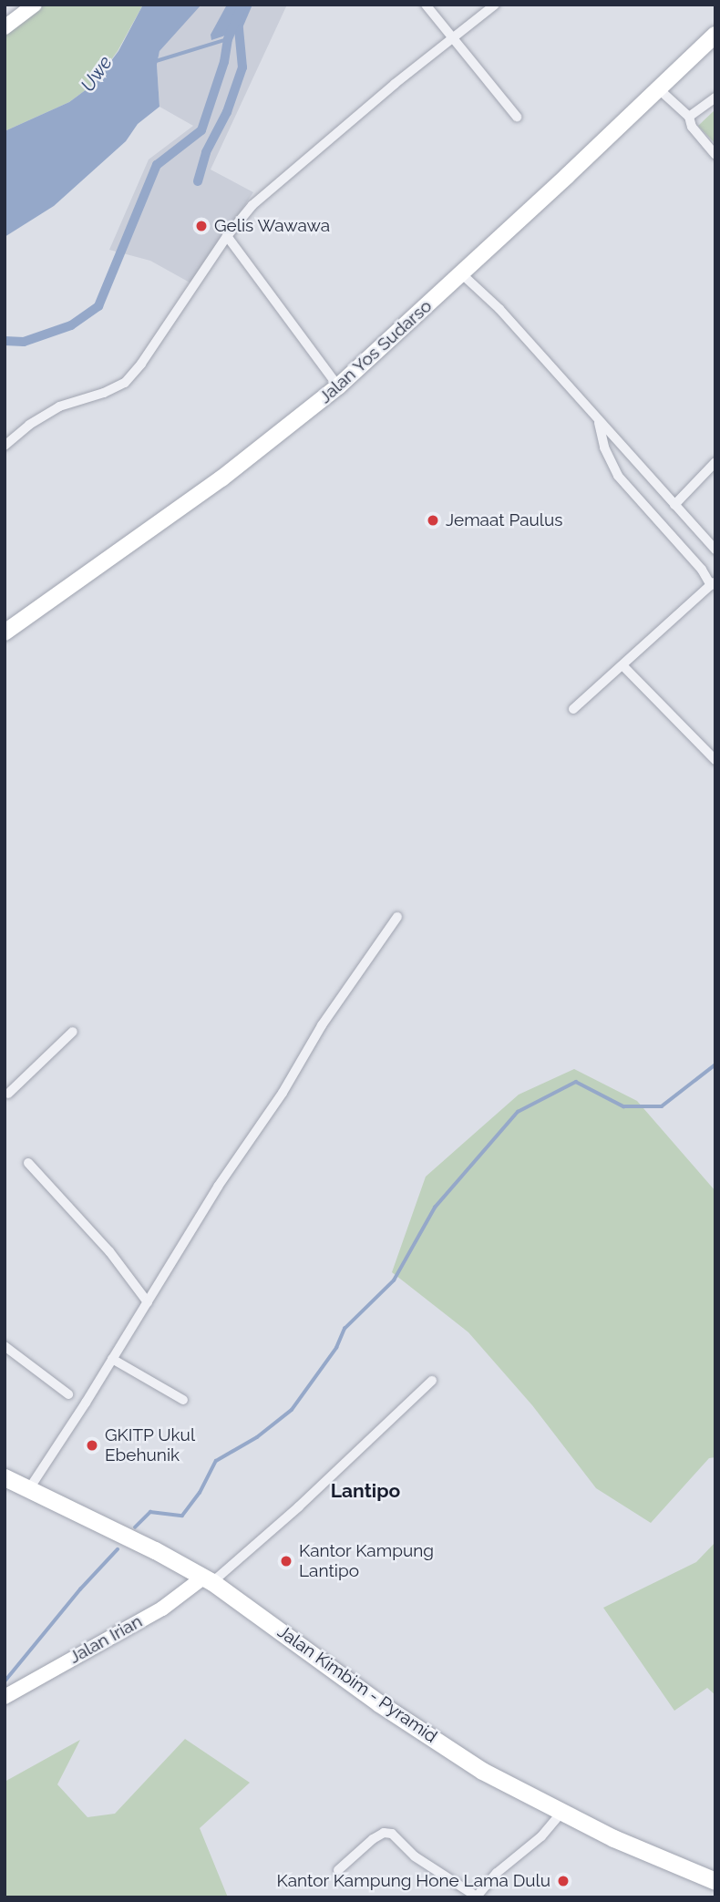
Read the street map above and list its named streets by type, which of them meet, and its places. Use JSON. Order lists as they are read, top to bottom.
{
  "streets": {
    "highway": ["Jalan Kimbim - Pyramid"],
    "main road": ["Jalan Yos Sudarso", "Jalan Irian"]
  },
  "crossings": [
    ["Jalan Irian", "Jalan Kimbim - Pyramid"]
  ],
  "districts": ["Lantipo"],
  "water": ["Uwe"],
  "places": [
    "Gelis Wawawa",
    "Jemaat Paulus",
    "GKITP Ukul Ebehunik",
    "Kantor Kampung Lantipo",
    "Kantor Kampung Hone Lama Dulu"
  ]
}
